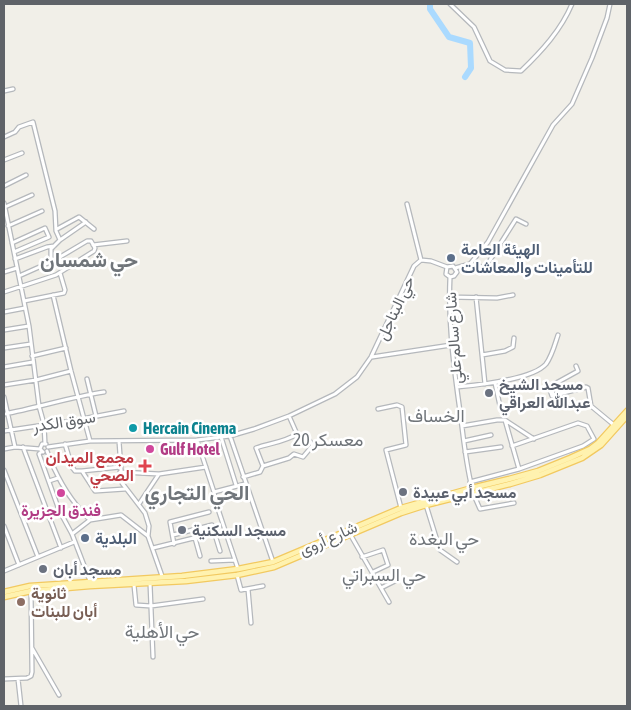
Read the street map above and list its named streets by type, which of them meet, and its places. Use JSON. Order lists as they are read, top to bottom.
{
  "streets": {
    "main road": ["شارع أروى"],
    "street": ["حي البناجل", "شارع سالم علي", "سوق الكدر"]
  },
  "crossings": [
    ["شارع سالم علي", "شارع أروى"]
  ],
  "districts": [
    "حي شمسان",
    "الخساف",
    "معسكر 20",
    "الحي التجاري",
    "حي البغدة",
    "حي السبراتي",
    "حي الأهلية"
  ],
  "places": {
    "other": [
      "الهيئة العامة للتأمينات والمعاشات",
      "مسجد الشيخ عبدالله العراقي",
      "Hercain Cinema",
      "Gulf Hotel",
      "مسجد أبي عبيدة",
      "فندق الجزيرة",
      "مسجد السكنية",
      "البلدية",
      "مسجد أبان",
      "ثانوية أبان للبنات"
    ],
    "health": ["مجمع الميدان الصحي"]
  }
}
